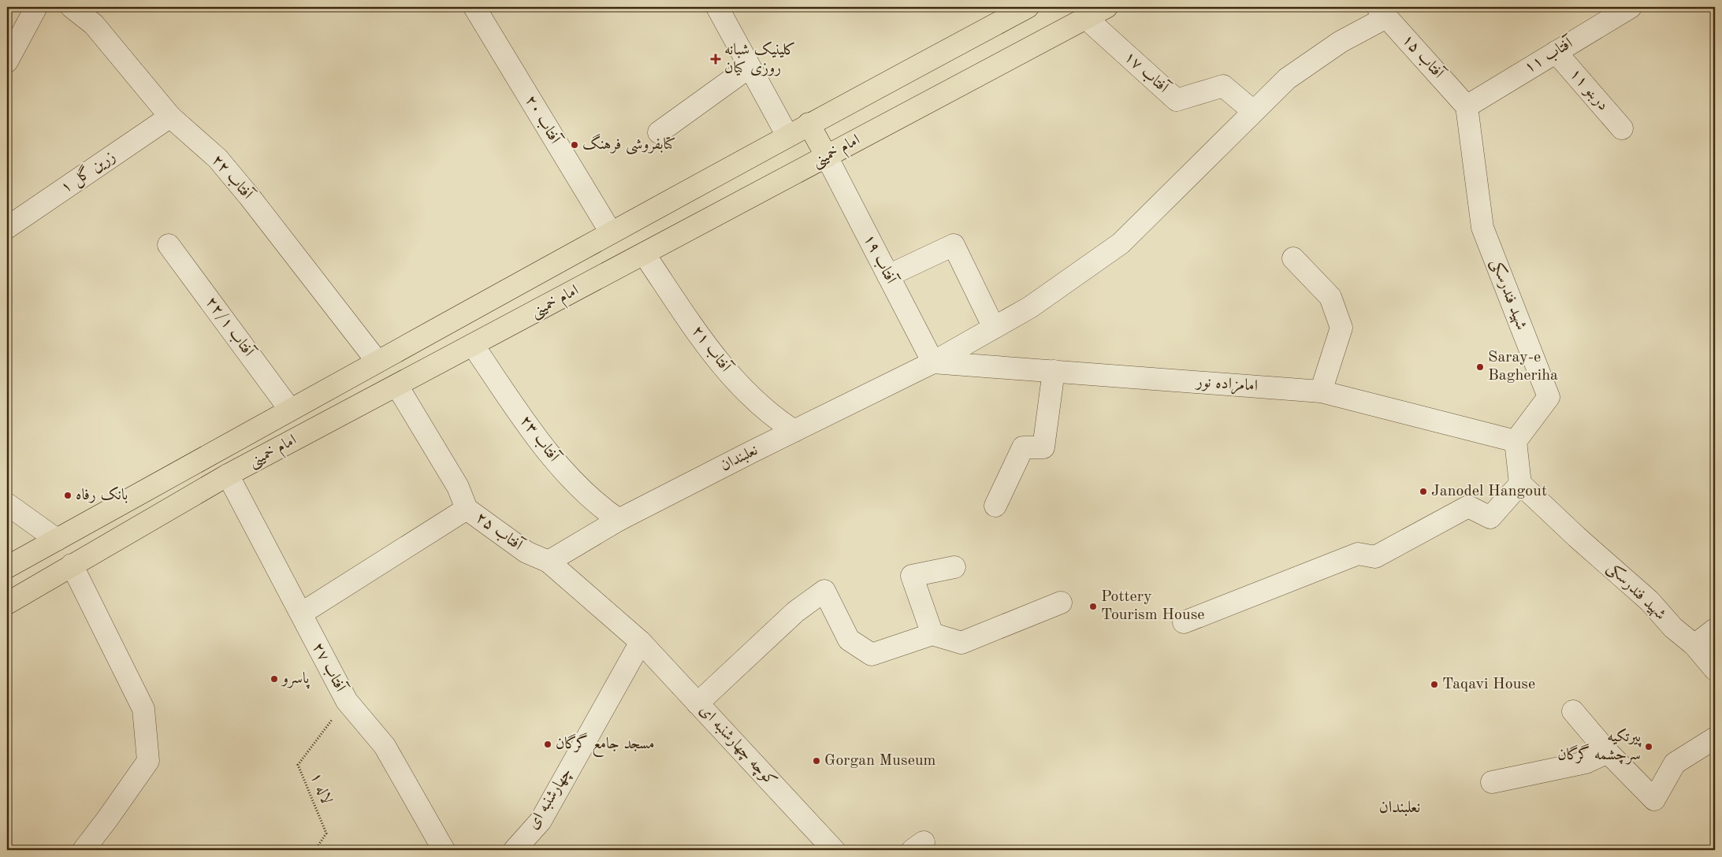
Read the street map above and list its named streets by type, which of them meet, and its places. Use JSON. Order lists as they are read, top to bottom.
{
  "streets": {
    "main road": ["امام خمینی"],
    "street": [
      "آفتاب ۱۱",
      "آفتاب ۱۵",
      "۱۷ آفتاب",
      "۱۱ دربنو",
      "۲۰ آفتاب",
      "۱ زرین گل",
      "آفتاب ۲۲",
      "۱۹ آفتاب",
      "شهید فندرسکی",
      "آفتاب ۲۲/۱",
      "آفتاب ۲۱",
      "امامزاده نور",
      "آفتاب ۲۳",
      "نعلبندان",
      "آفتاب ۲۵",
      "آفتاب ۲۷",
      "کوچه چهارشنبه ای",
      "چهارشنبه ای"
    ],
    "path": ["لاله ۱"]
  },
  "crossings": [
    ["آفتاب ۱۱", "آفتاب ۱۵"],
    ["آفتاب ۱۱", "۱۱ دربنو"],
    ["آفتاب ۱۱", "شهید فندرسکی"],
    ["آفتاب ۱۵", "شهید فندرسکی"],
    ["آفتاب ۱۵", "نعلبندان"],
    ["۱۷ آفتاب", "امام خمینی"],
    ["۱۷ آفتاب", "نعلبندان"],
    ["۲۰ آفتاب", "امام خمینی"],
    ["امام خمینی", "آفتاب ۲۲"],
    ["امام خمینی", "۱۹ آفتاب"],
    ["امام خمینی", "آفتاب ۲۲/۱"],
    ["امام خمینی", "آفتاب ۲۱"],
    ["امام خمینی", "آفتاب ۲۳"],
    ["امام خمینی", "آفتاب ۲۵"],
    ["امام خمینی", "آفتاب ۲۷"],
    ["۱ زرین گل", "آفتاب ۲۲"],
    ["۱۹ آفتاب", "امامزاده نور"],
    ["۱۹ آفتاب", "نعلبندان"],
    ["شهید فندرسکی", "امامزاده نور"],
    ["آفتاب ۲۱", "نعلبندان"],
    ["امامزاده نور", "نعلبندان"],
    ["آفتاب ۲۳", "نعلبندان"],
    ["نعلبندان", "آفتاب ۲۵"],
    ["آفتاب ۲۵", "کوچه چهارشنبه ای"],
    ["آفتاب ۲۵", "چهارشنبه ای"],
    ["آفتاب ۲۷", "لاله ۱"],
    ["کوچه چهارشنبه ای", "چهارشنبه ای"]
  ],
  "districts": ["نعلبندان"],
  "places": {
    "health": ["کلینیک شبانه روزی کیان"],
    "other": [
      "کتابفروشی فرهنگ",
      "Saray-e Bagheriha",
      "Janodel Hangout",
      "بانک رفاه",
      "Pottery Tourism House",
      "پاسرو",
      "Taqavi House",
      "مسجد جامع گرگان",
      "پیرتکیه سرچشمه گرگان",
      "Gorgan Museum"
    ]
  }
}
